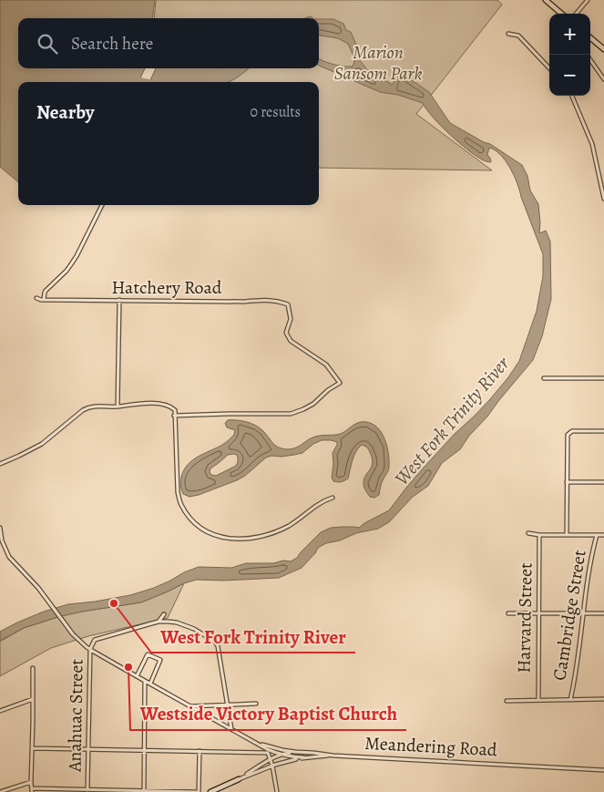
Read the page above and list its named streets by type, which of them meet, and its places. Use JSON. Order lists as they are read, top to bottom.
{
  "streets": {
    "street": [
      "Hatchery Road",
      "Cambridge Street",
      "Harvard Street",
      "Anahuac Street",
      "Meandering Road"
    ]
  },
  "crossings": [
    ["Anahuac Street", "Meandering Road"]
  ],
  "water": ["West Fork Trinity River"],
  "parks": ["Marion Sansom Park"],
  "places": ["West Fork Trinity River", "Westside Victory Baptist Church"],
  "page": {
    "map_buttons": ["+", "−"],
    "search": "Search here",
    "heading": ["Nearby", "0 results"]
  }
}
